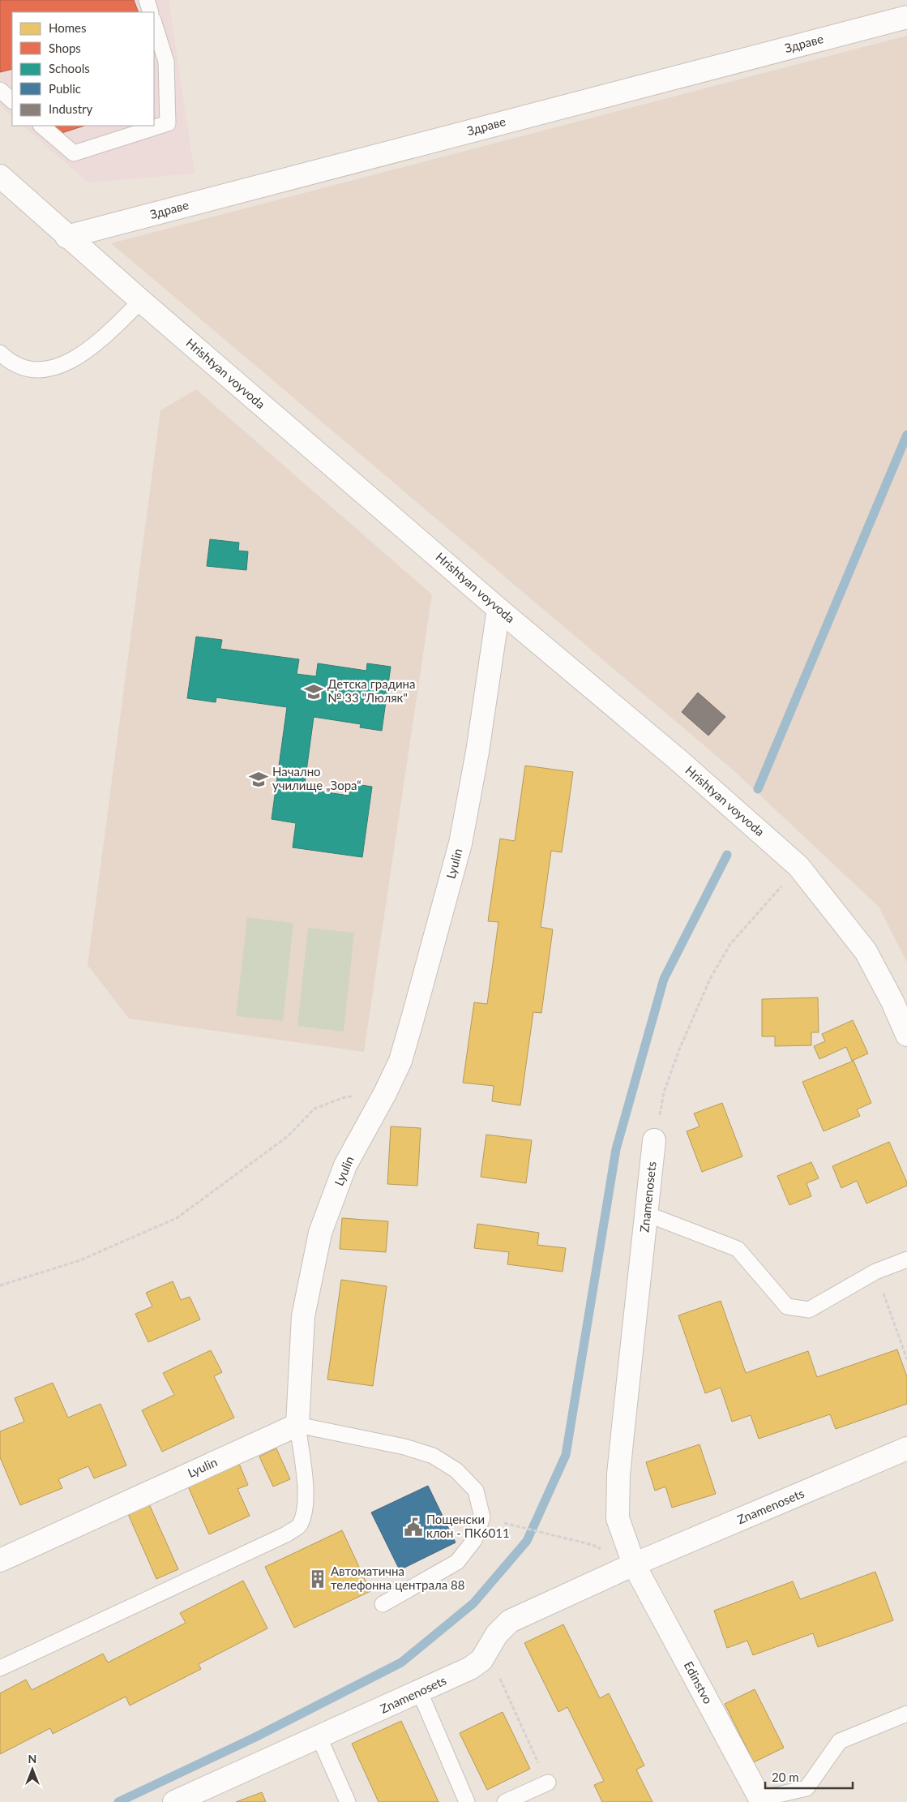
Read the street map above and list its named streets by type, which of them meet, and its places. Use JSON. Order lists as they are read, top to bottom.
{
  "streets": {
    "street": [
      "Здраве",
      "Hrishtyan voyvoda",
      "Lyulin",
      "Znamenosets",
      "Edinstvo"
    ]
  },
  "crossings": [
    ["Здраве", "Hrishtyan voyvoda"],
    ["Hrishtyan voyvoda", "Lyulin"],
    ["Znamenosets", "Edinstvo"]
  ],
  "places": {
    "school or university": ["Детска градина № 33 \"Люляк\"", "Начално училище „Зора“"],
    "public building": ["Пощенски клон - ПК6011"],
    "building": ["Автоматична телефонна централа 88"]
  },
  "legend": [
    "Homes",
    "Shops",
    "Schools",
    "Public",
    "Industry"
  ],
  "scale_bar": "20 m",
  "north": "top"
}
